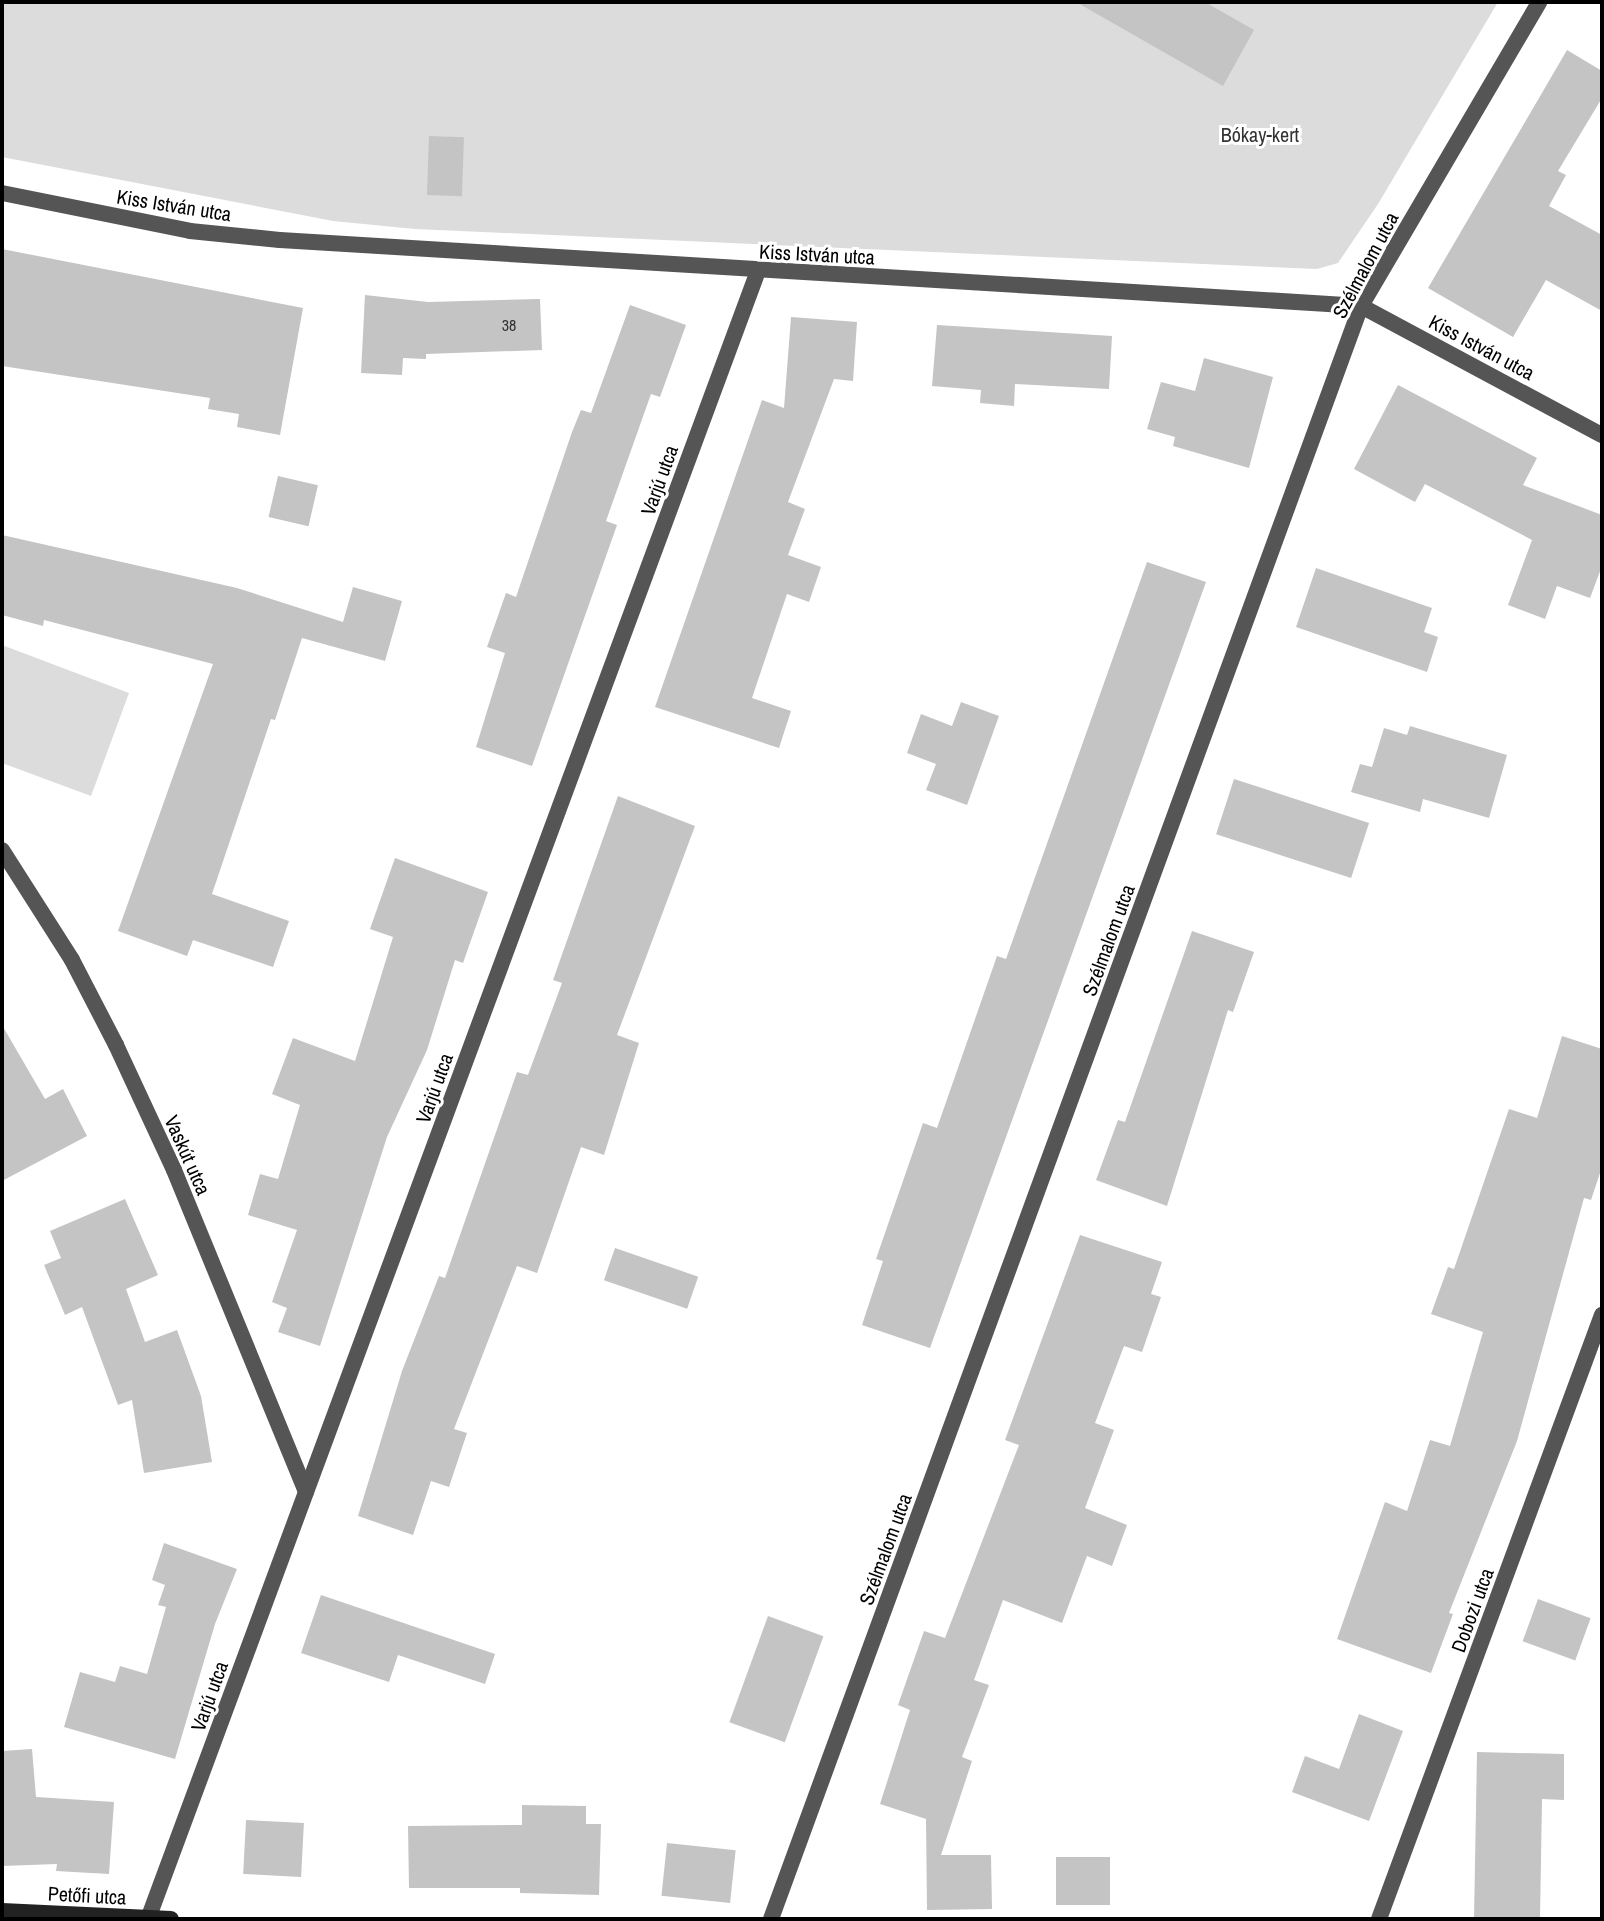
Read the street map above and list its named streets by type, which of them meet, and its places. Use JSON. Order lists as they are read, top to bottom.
{
  "streets": {
    "main road": ["Petőfi utca"],
    "street": [
      "Kiss István utca",
      "Szélmalom utca",
      "Varjú utca",
      "Vaskút utca",
      "Dobozi utca"
    ]
  },
  "crossings": [
    ["Kiss István utca", "Szélmalom utca"],
    ["Kiss István utca", "Varjú utca"],
    ["Varjú utca", "Vaskút utca"],
    ["Varjú utca", "Petőfi utca"]
  ],
  "parks": ["Bókay-kert"],
  "house_numbers": ["38"]
}
